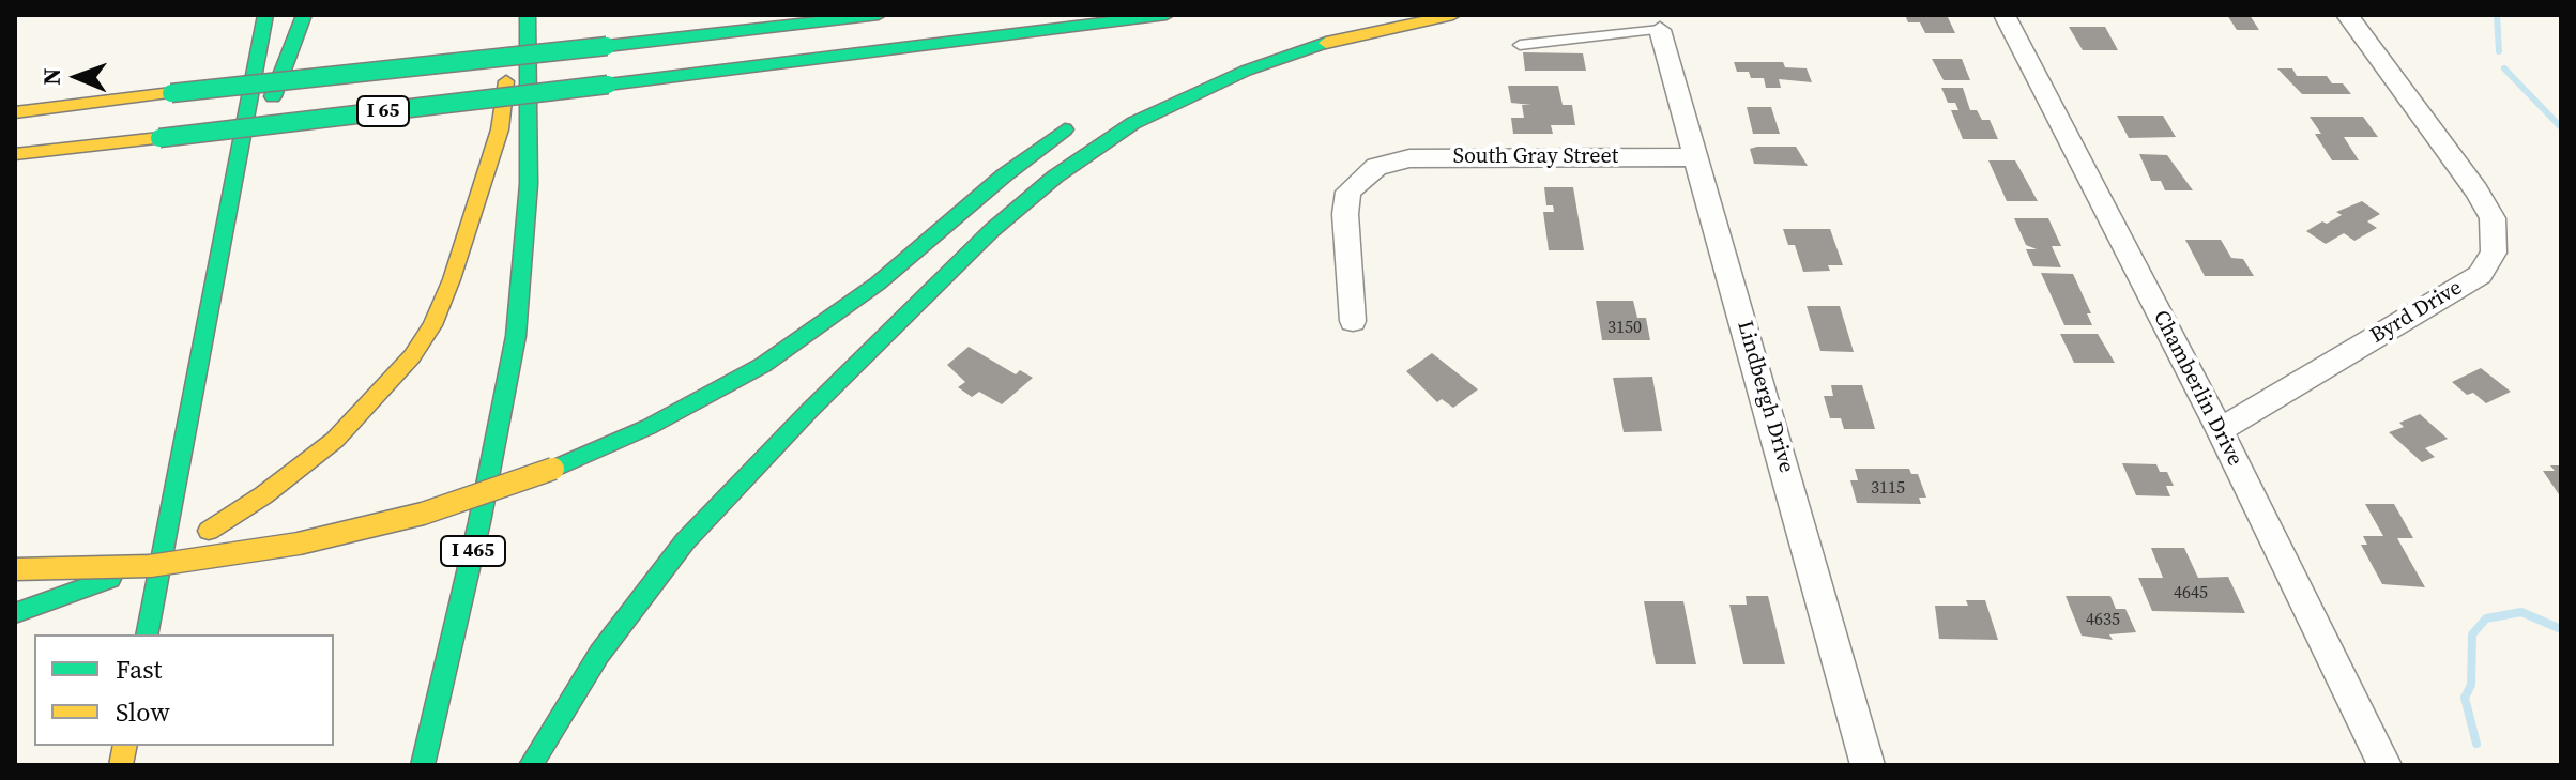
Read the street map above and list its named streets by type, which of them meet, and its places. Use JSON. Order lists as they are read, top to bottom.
{
  "streets": {
    "highway": ["I 65", "I 465"],
    "street": [
      "South Gray Street",
      "Byrd Drive",
      "Chamberlin Drive",
      "Lindbergh Drive"
    ]
  },
  "crossings": [
    ["South Gray Street", "Lindbergh Drive"],
    ["Byrd Drive", "Chamberlin Drive"]
  ],
  "house_numbers": [
    "3150",
    "3115",
    "4645",
    "4635"
  ],
  "legend": ["Fast", "Slow"],
  "north": "left"
}
